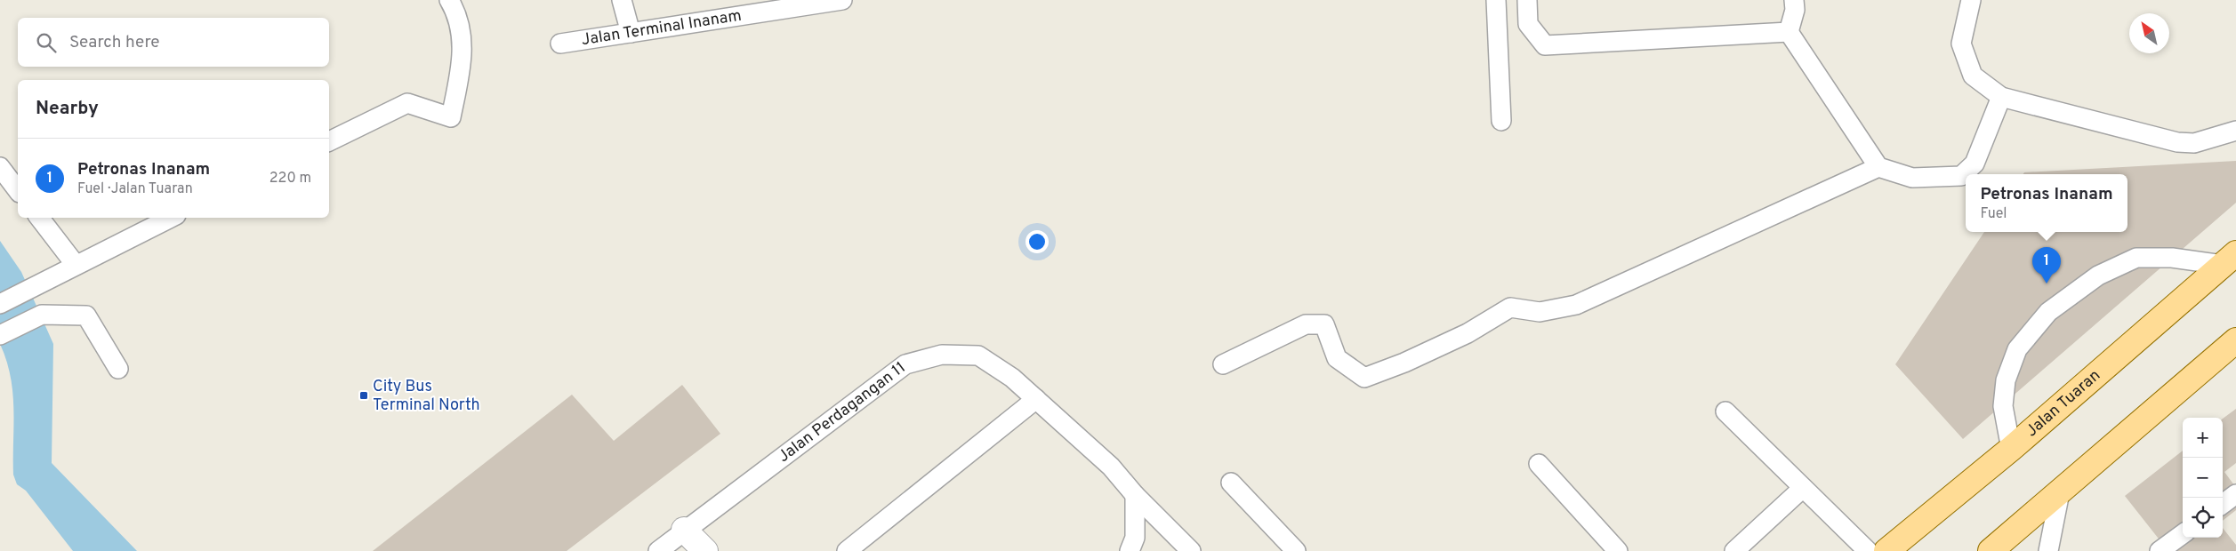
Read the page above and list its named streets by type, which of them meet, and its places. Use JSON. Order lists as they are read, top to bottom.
{
  "streets": {
    "main road": ["Jalan Tuaran"],
    "lane": ["Jalan Terminal Inanam", "Jalan Perdagangan 11"]
  },
  "places": {
    "transit": ["City Bus Terminal North"]
  },
  "north": "top left",
  "page": {
    "search": "Search here",
    "heading": "Nearby",
    "list": [
      {
        "mark": "1",
        "name": "Petronas Inanam",
        "note": "Fuel · Jalan Tuaran",
        "value": "220 m"
      }
    ],
    "popup": ["Petronas Inanam", "Fuel"],
    "pins": "1",
    "map_buttons": ["+", "−"]
  }
}
